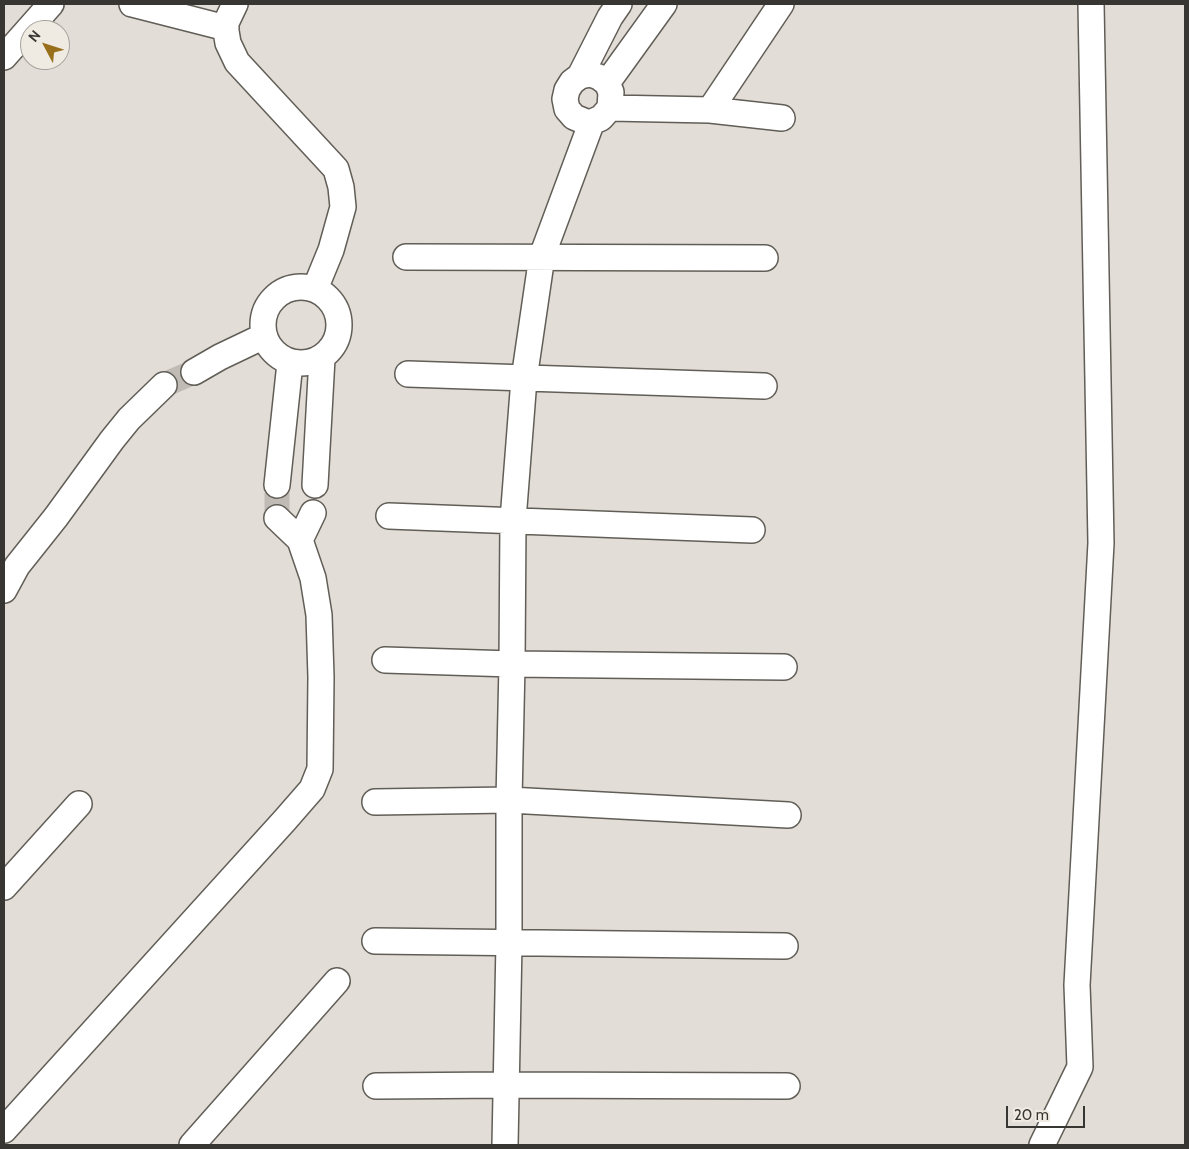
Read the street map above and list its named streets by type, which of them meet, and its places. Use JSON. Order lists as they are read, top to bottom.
{
  "scale_bar": "20 m",
  "north": "top left"
}
